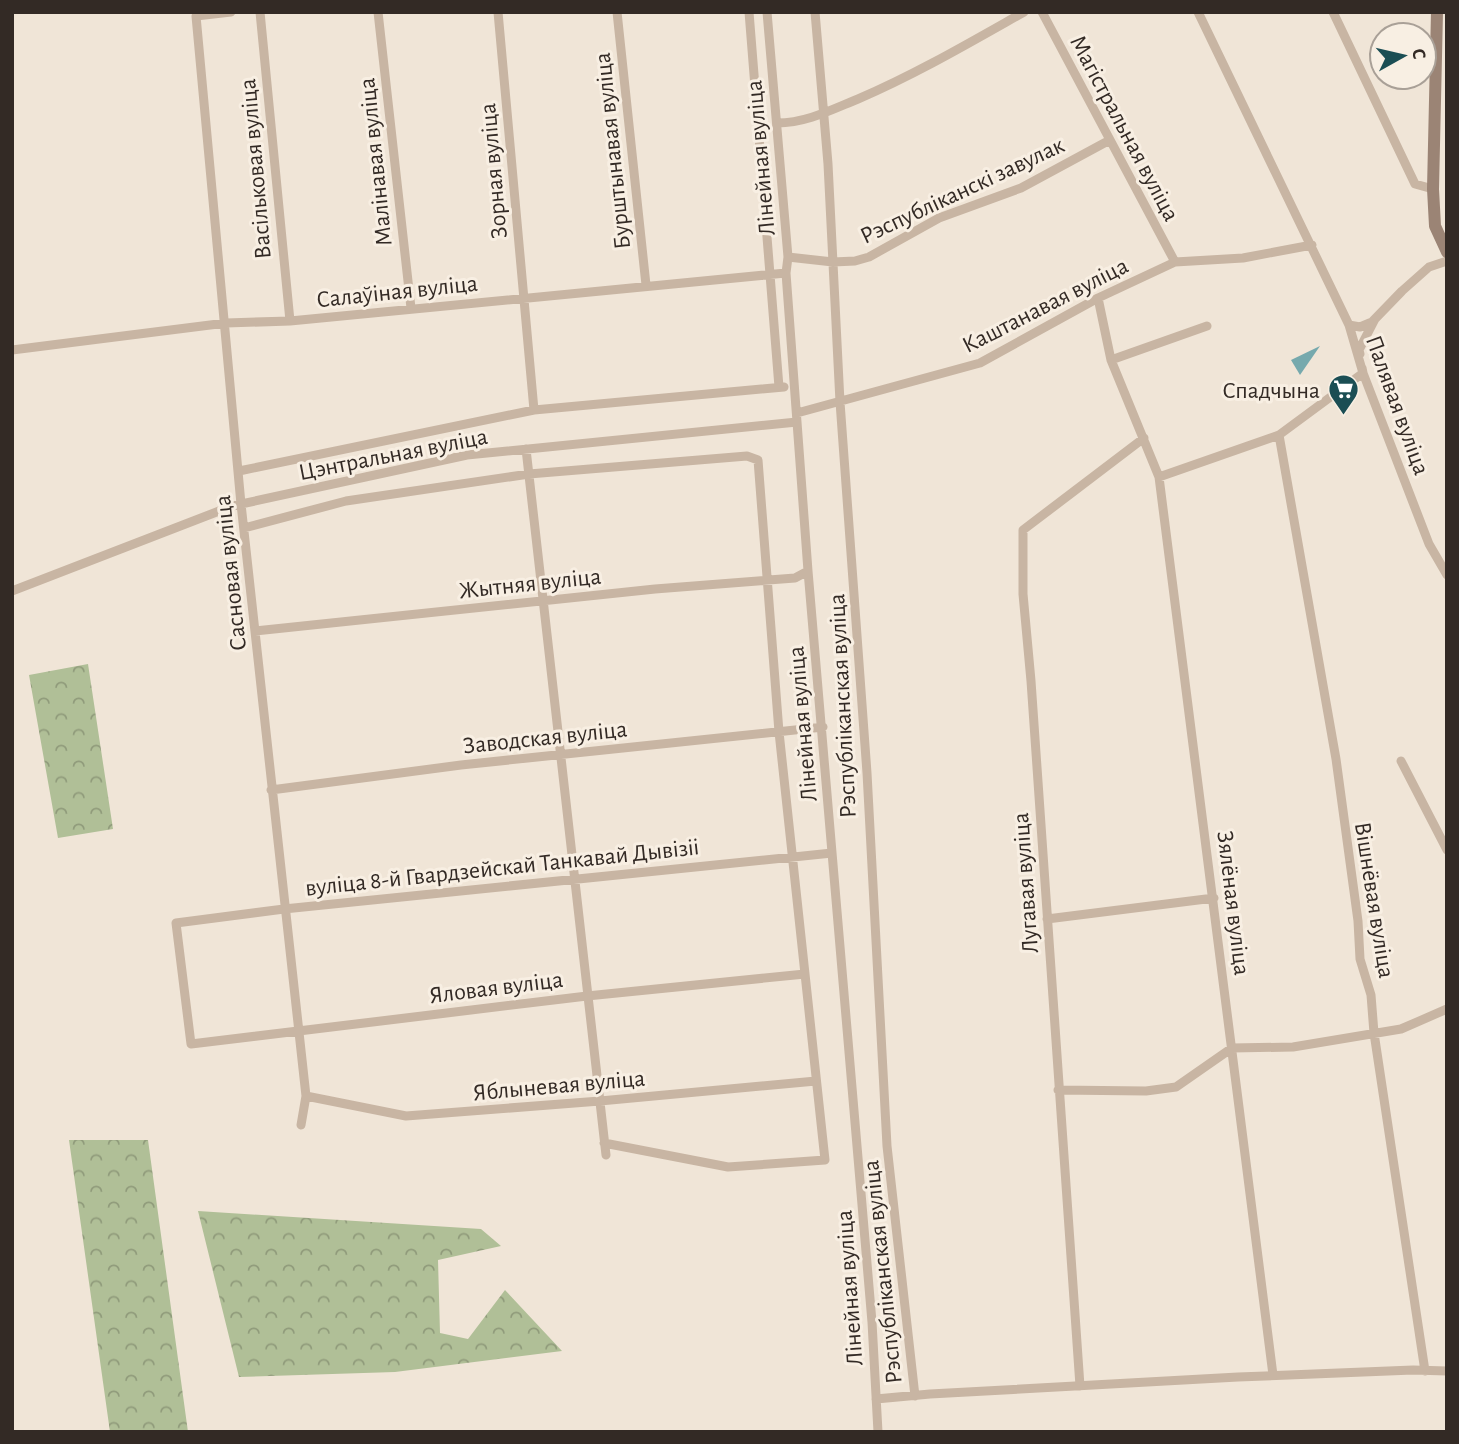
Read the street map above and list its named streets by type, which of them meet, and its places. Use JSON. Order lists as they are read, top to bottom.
{
  "streets": {
    "street": [
      "Магістральная вуліца",
      "Бурштынавая вуліца",
      "Лінейная вуліца",
      "Малінавая вуліца",
      "Васільковая вуліца",
      "Зорная вуліца",
      "Рэспубліканскі завулак",
      "Салаўіная вуліца",
      "Каштанавая вуліца",
      "Палявая вуліца",
      "Цэнтральная вуліца",
      "Сасновая вуліца",
      "Жытняя вуліца",
      "Рэспубліканская вуліца",
      "Заводская вуліца",
      "вуліца 8-й Гвардзейскай Танкавай Дывізіі",
      "Лугавая вуліца",
      "Вішнёвая вуліца",
      "Зялёная вуліца",
      "Яловая вуліца",
      "Яблыневая вуліца"
    ]
  },
  "crossings": [
    ["Магістральная вуліца", "Рэспубліканскі завулак"],
    ["Магістральная вуліца", "Каштанавая вуліца"],
    ["Бурштынавая вуліца", "Салаўіная вуліца"],
    ["Лінейная вуліца", "Рэспубліканскі завулак"],
    ["Лінейная вуліца", "Салаўіная вуліца"],
    ["Лінейная вуліца", "Каштанавая вуліца"],
    ["Лінейная вуліца", "Цэнтральная вуліца"],
    ["Лінейная вуліца", "Жытняя вуліца"],
    ["Лінейная вуліца", "Заводская вуліца"],
    ["Лінейная вуліца", "вуліца 8-й Гвардзейскай Танкавай Дывізіі"],
    ["Малінавая вуліца", "Салаўіная вуліца"],
    ["Васільковая вуліца", "Салаўіная вуліца"],
    ["Зорная вуліца", "Салаўіная вуліца"],
    ["Зорная вуліца", "Цэнтральная вуліца"],
    ["Рэспубліканскі завулак", "Рэспубліканская вуліца"],
    ["Салаўіная вуліца", "Сасновая вуліца"],
    ["Каштанавая вуліца", "Палявая вуліца"],
    ["Каштанавая вуліца", "Цэнтральная вуліца"],
    ["Каштанавая вуліца", "Рэспубліканская вуліца"],
    ["Каштанавая вуліца", "Зялёная вуліца"],
    ["Цэнтральная вуліца", "Сасновая вуліца"],
    ["Сасновая вуліца", "Жытняя вуліца"],
    ["Сасновая вуліца", "Заводская вуліца"],
    ["Сасновая вуліца", "вуліца 8-й Гвардзейскай Танкавай Дывізіі"],
    ["Сасновая вуліца", "Яловая вуліца"],
    ["Сасновая вуліца", "Яблыневая вуліца"],
    ["вуліца 8-й Гвардзейскай Танкавай Дывізіі", "Яловая вуліца"],
    ["Лугавая вуліца", "Зялёная вуліца"]
  ],
  "places": {
    "supermarket": ["Спадчына"]
  },
  "north": "right"
}
